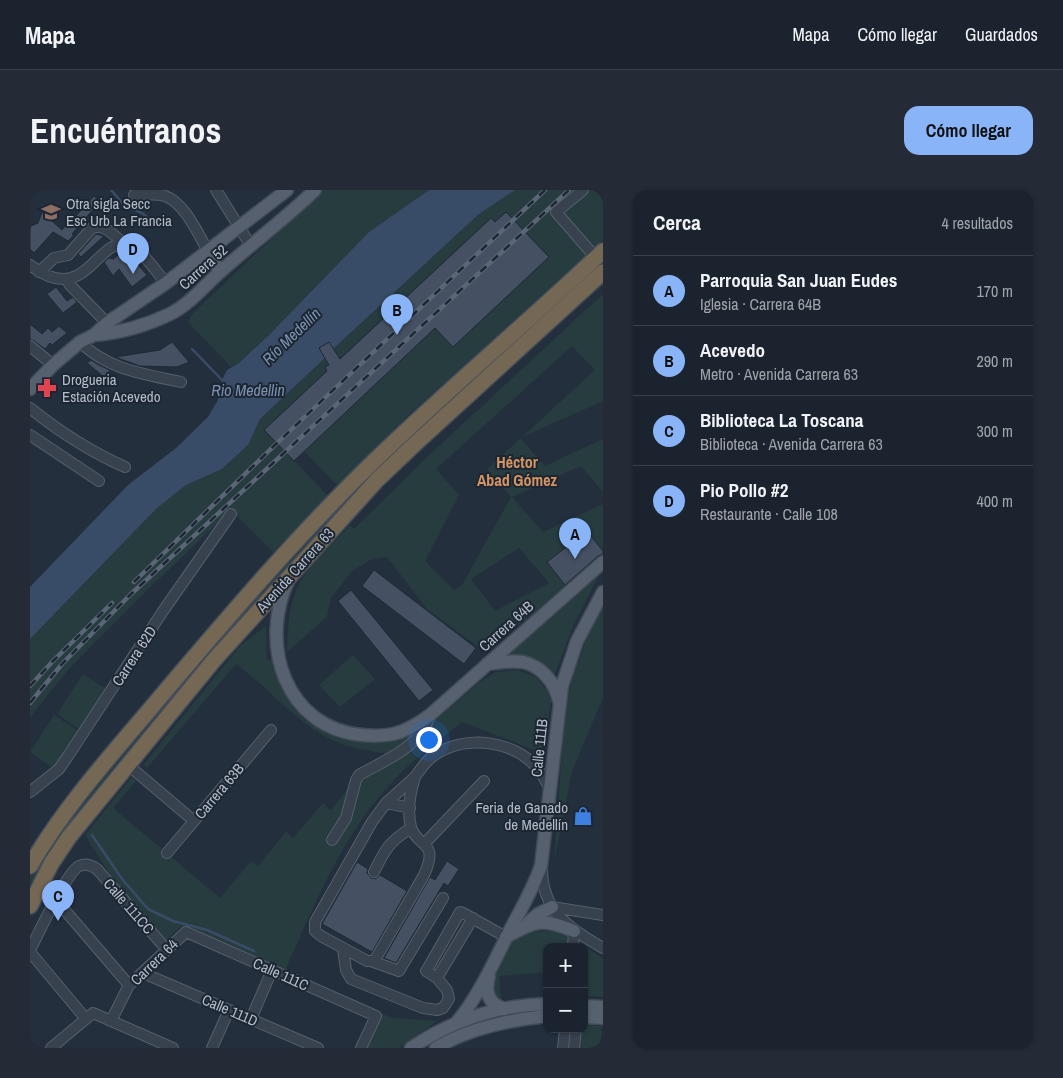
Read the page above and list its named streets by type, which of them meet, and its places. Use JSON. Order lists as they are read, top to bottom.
{
  "streets": {
    "highway": ["Avenida Carrera 63"],
    "main road": ["Carrera 52", "Carrera 64B", "Calle 111B"],
    "street": [
      "Carrera 62D",
      "Carrera 63B",
      "Calle 111CC",
      "Carrera 64",
      "Calle 111C",
      "Calle 111D"
    ]
  },
  "crossings": [
    ["Avenida Carrera 63", "Carrera 64B"],
    ["Calle 111CC", "Carrera 64"],
    ["Carrera 64", "Calle 111C"],
    ["Carrera 64", "Calle 111D"]
  ],
  "districts": ["Héctor Abad Gómez"],
  "water": ["Río Medellín", "Rio Medellin"],
  "places": {
    "school or university": ["Otra sigla Secc Esc Urb La Francia"],
    "pharmacy": ["Drogueria Estación Acevedo"],
    "shop": ["Feria de Ganado de Medellín"]
  },
  "page": {
    "header": "Mapa",
    "nav": ["Mapa", "Cómo llegar", "Guardados"],
    "buttons": "Cómo llegar",
    "title": "Encuéntranos",
    "heading": ["Cerca", "4 resultados"],
    "pins": [
      "D",
      "B",
      "A",
      "C"
    ],
    "list": [
      {
        "mark": "A",
        "name": "Parroquia San Juan Eudes",
        "note": "Iglesia · Carrera 64B",
        "value": "170 m"
      },
      {
        "mark": "B",
        "name": "Acevedo",
        "note": "Metro · Avenida Carrera 63",
        "value": "290 m"
      },
      {
        "mark": "C",
        "name": "Biblioteca La Toscana",
        "note": "Biblioteca · Avenida Carrera 63",
        "value": "300 m"
      },
      {
        "mark": "D",
        "name": "Pio Pollo #2",
        "note": "Restaurante · Calle 108",
        "value": "400 m"
      }
    ],
    "map_buttons": ["+", "−"]
  }
}
